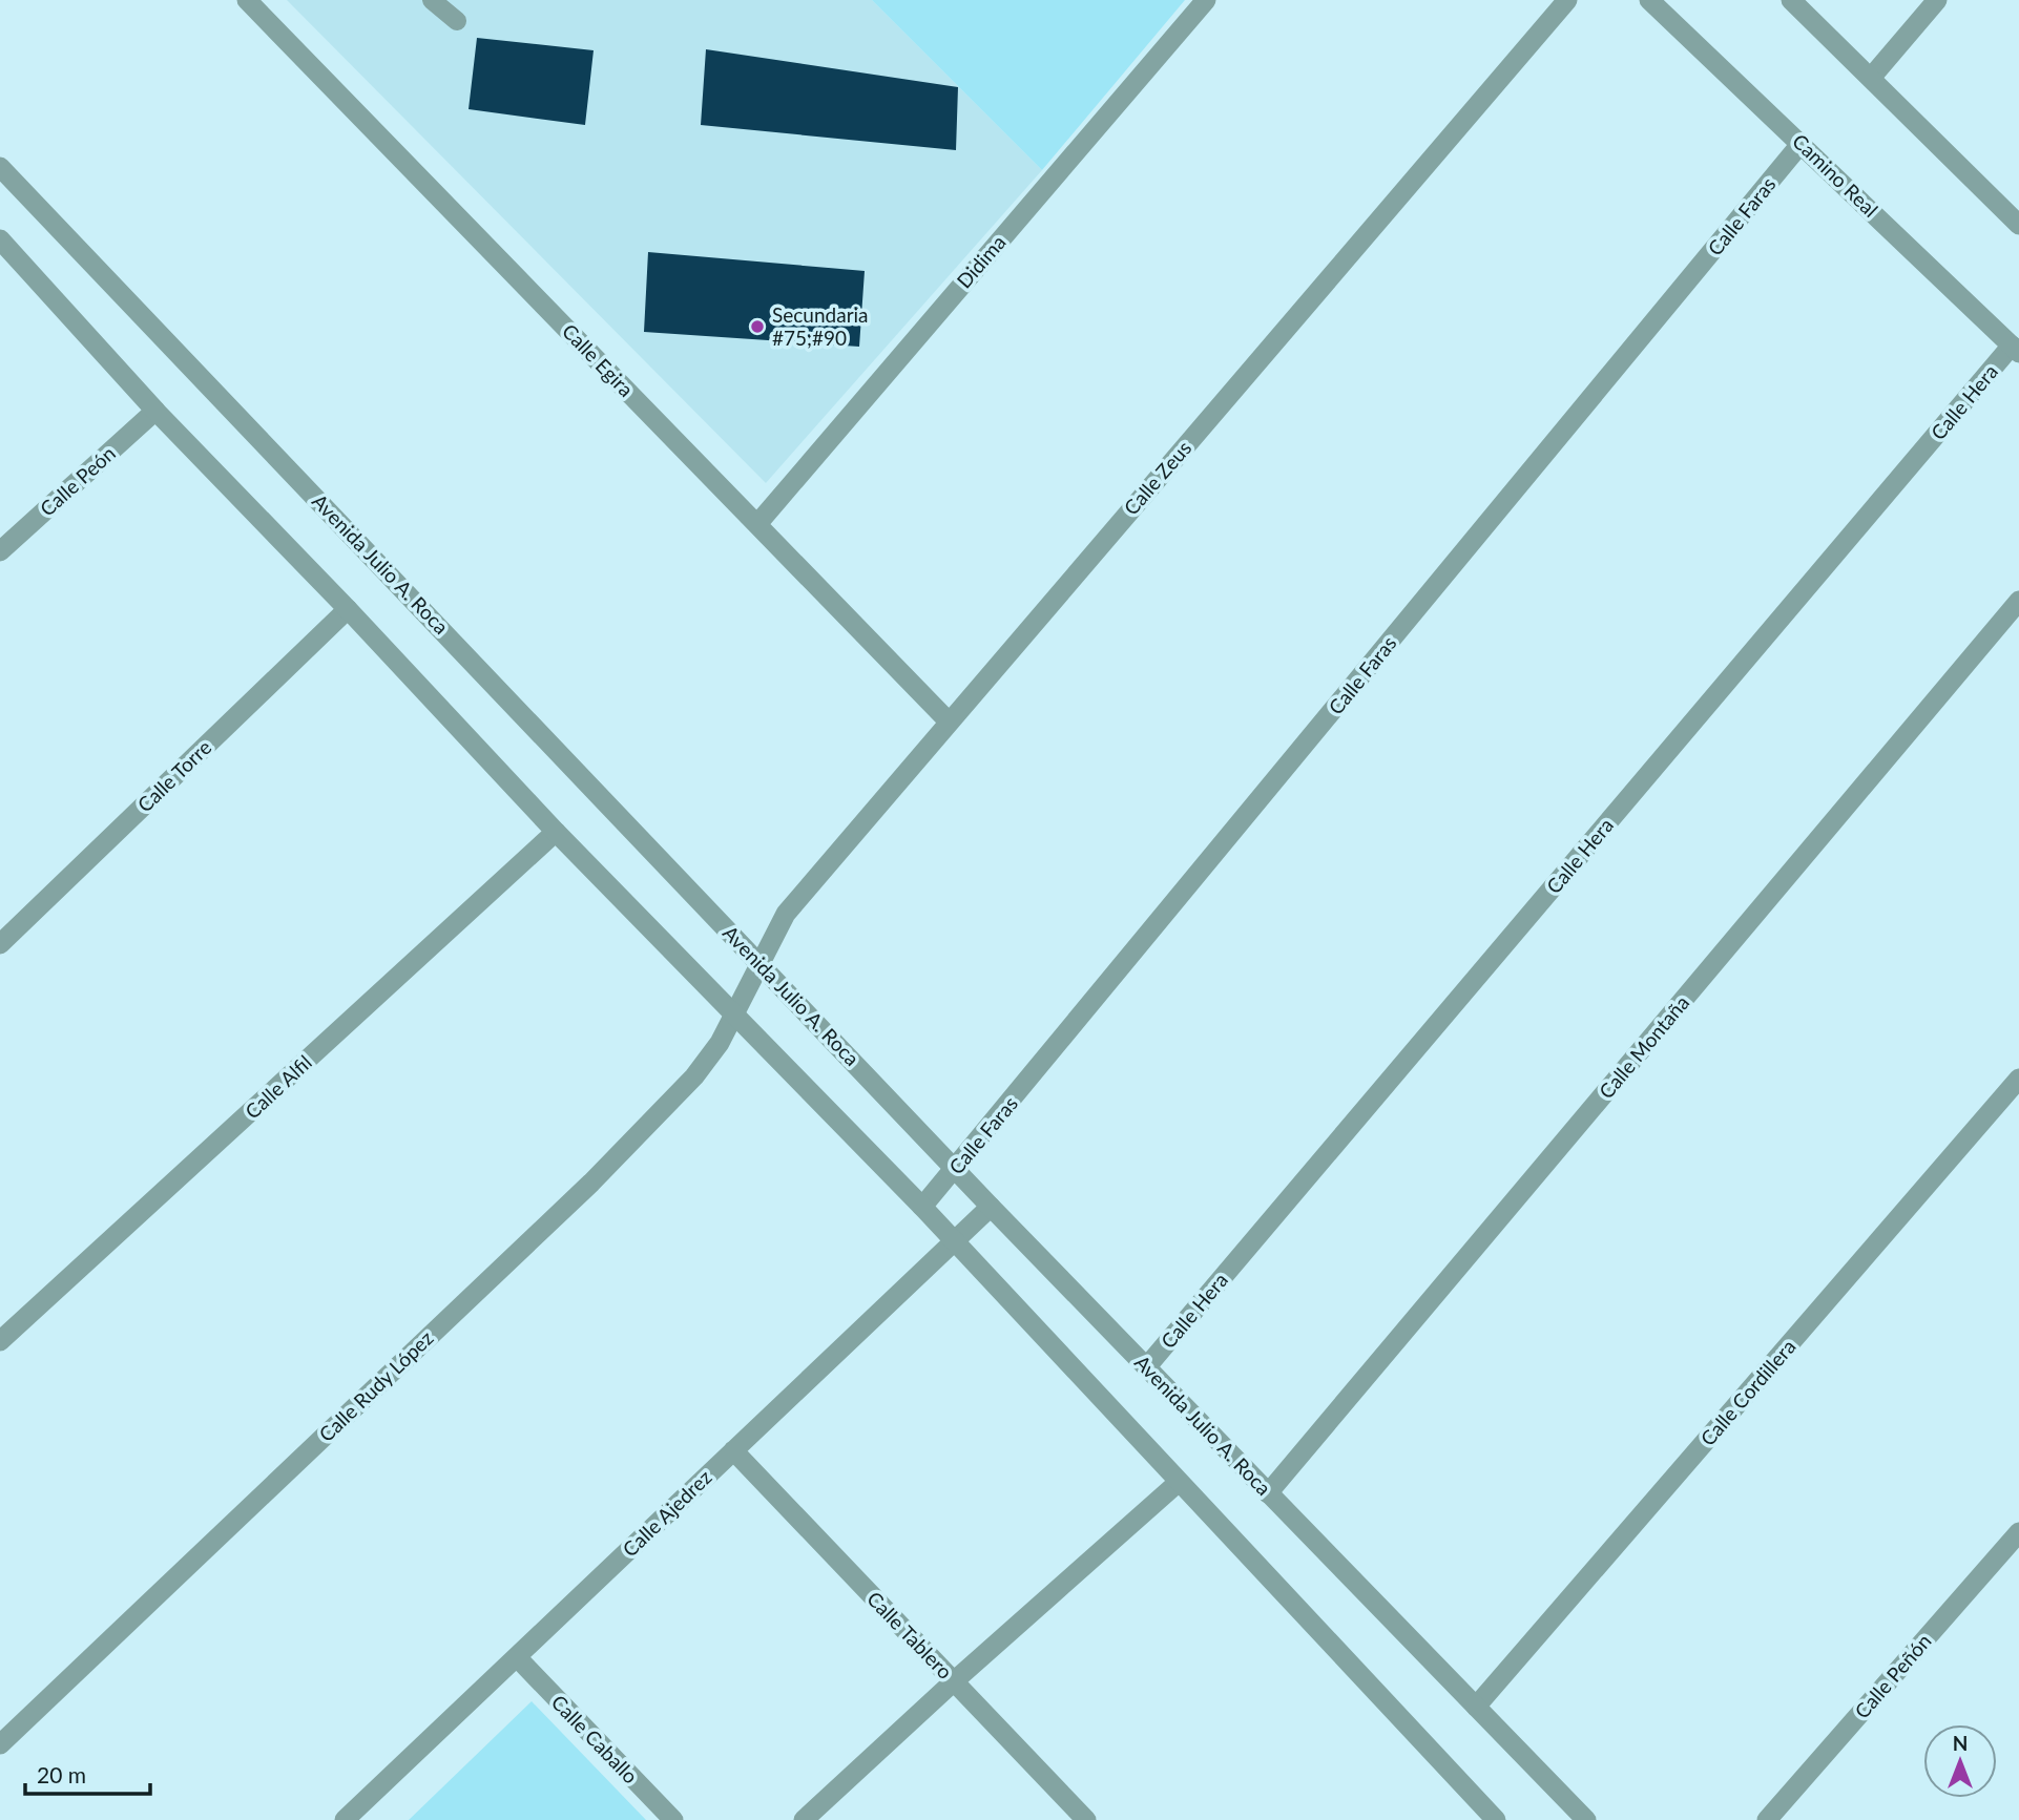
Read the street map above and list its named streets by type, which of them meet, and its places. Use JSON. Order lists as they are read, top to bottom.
{
  "streets": {
    "street": [
      "Camino Real",
      "Calle Faras",
      "Didima",
      "Calle Egira",
      "Calle Hera",
      "Calle Zeus",
      "Calle Peón",
      "Avenida Julio A. Roca",
      "Calle Torre",
      "Calle Montaña",
      "Calle Alfil",
      "Calle Rudy López",
      "Calle Cordillera",
      "Calle Ajedrez",
      "Calle Tablero",
      "Calle Peñón",
      "Calle Caballo"
    ]
  },
  "crossings": [
    ["Camino Real", "Calle Faras"],
    ["Camino Real", "Calle Hera"],
    ["Calle Faras", "Avenida Julio A. Roca"],
    ["Didima", "Calle Egira"],
    ["Calle Egira", "Calle Zeus"],
    ["Calle Hera", "Avenida Julio A. Roca"],
    ["Calle Zeus", "Avenida Julio A. Roca"],
    ["Calle Zeus", "Calle Rudy López"],
    ["Avenida Julio A. Roca", "Calle Montaña"],
    ["Avenida Julio A. Roca", "Calle Rudy López"],
    ["Avenida Julio A. Roca", "Calle Cordillera"],
    ["Avenida Julio A. Roca", "Calle Ajedrez"],
    ["Calle Ajedrez", "Calle Tablero"],
    ["Calle Ajedrez", "Calle Caballo"]
  ],
  "places": ["Secundaria #75;#90"],
  "scale_bar": "20 m",
  "north": "top"
}
